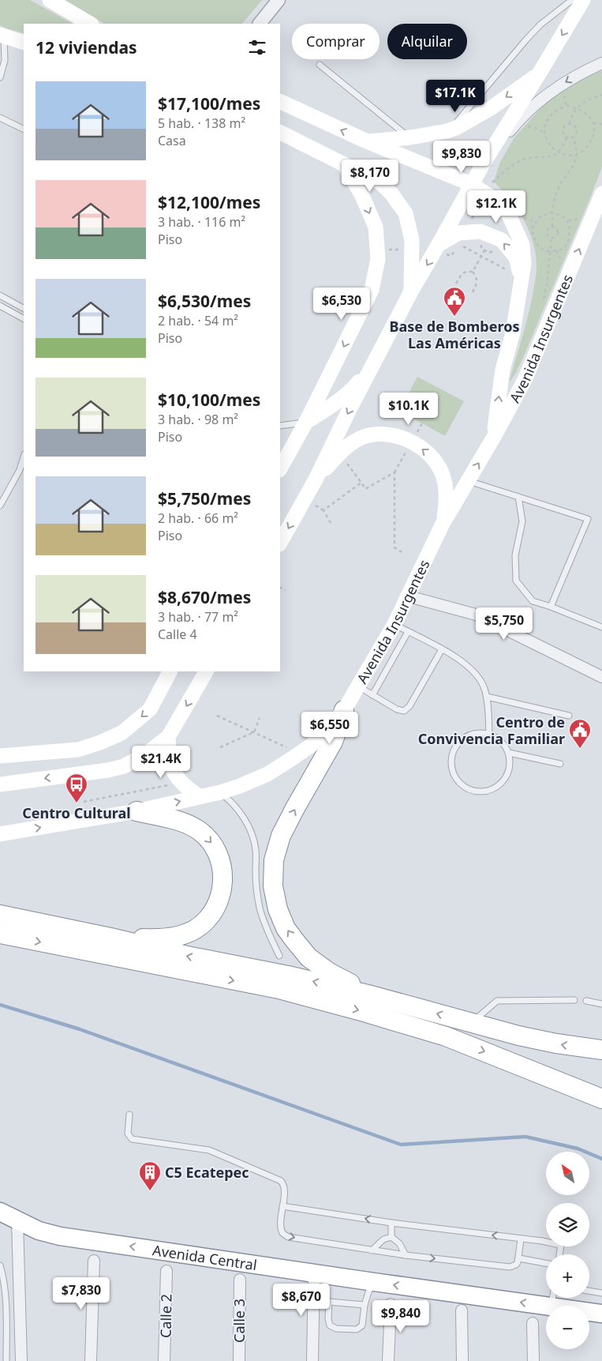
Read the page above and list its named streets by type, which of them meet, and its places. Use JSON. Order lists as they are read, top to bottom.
{
  "streets": {
    "highway": ["Avenida Central"],
    "main road": ["Avenida Insurgentes"],
    "street": ["Calle 2", "Calle 3"]
  },
  "one_way": ["Avenida Insurgentes", "Avenida Central"],
  "places": {
    "public building": ["Base de Bomberos Las Américas", "Centro de Convivencia Familiar"],
    "bus stop": ["Centro Cultural"],
    "building": ["C5 Ecatepec"]
  },
  "north": "top left",
  "page": {
    "chip": ["Comprar", "Alquilar"],
    "heading": "12 viviendas",
    "list": [
      {
        "name": "$17,100/mes",
        "note": "5 hab. · 138 m² · Casa"
      },
      {
        "name": "$12,100/mes",
        "note": "3 hab. · 116 m² · Piso"
      },
      {
        "name": "$6,530/mes",
        "note": "2 hab. · 54 m² · Piso"
      },
      {
        "name": "$10,100/mes",
        "note": "3 hab. · 98 m² · Piso"
      },
      {
        "name": "$5,750/mes",
        "note": "2 hab. · 66 m² · Piso"
      },
      {
        "name": "$8,670/mes",
        "note": "3 hab. · 77 m² · Calle 4"
      }
    ],
    "price": [
      "$17.1K",
      "$9,830",
      "$8,170",
      "$12.1K",
      "$6,530",
      "$10.1K",
      "$5,750",
      "$6,550",
      "$21.4K",
      "$7,830",
      "$8,670",
      "$9,840"
    ],
    "map_buttons": ["+", "−"]
  }
}
